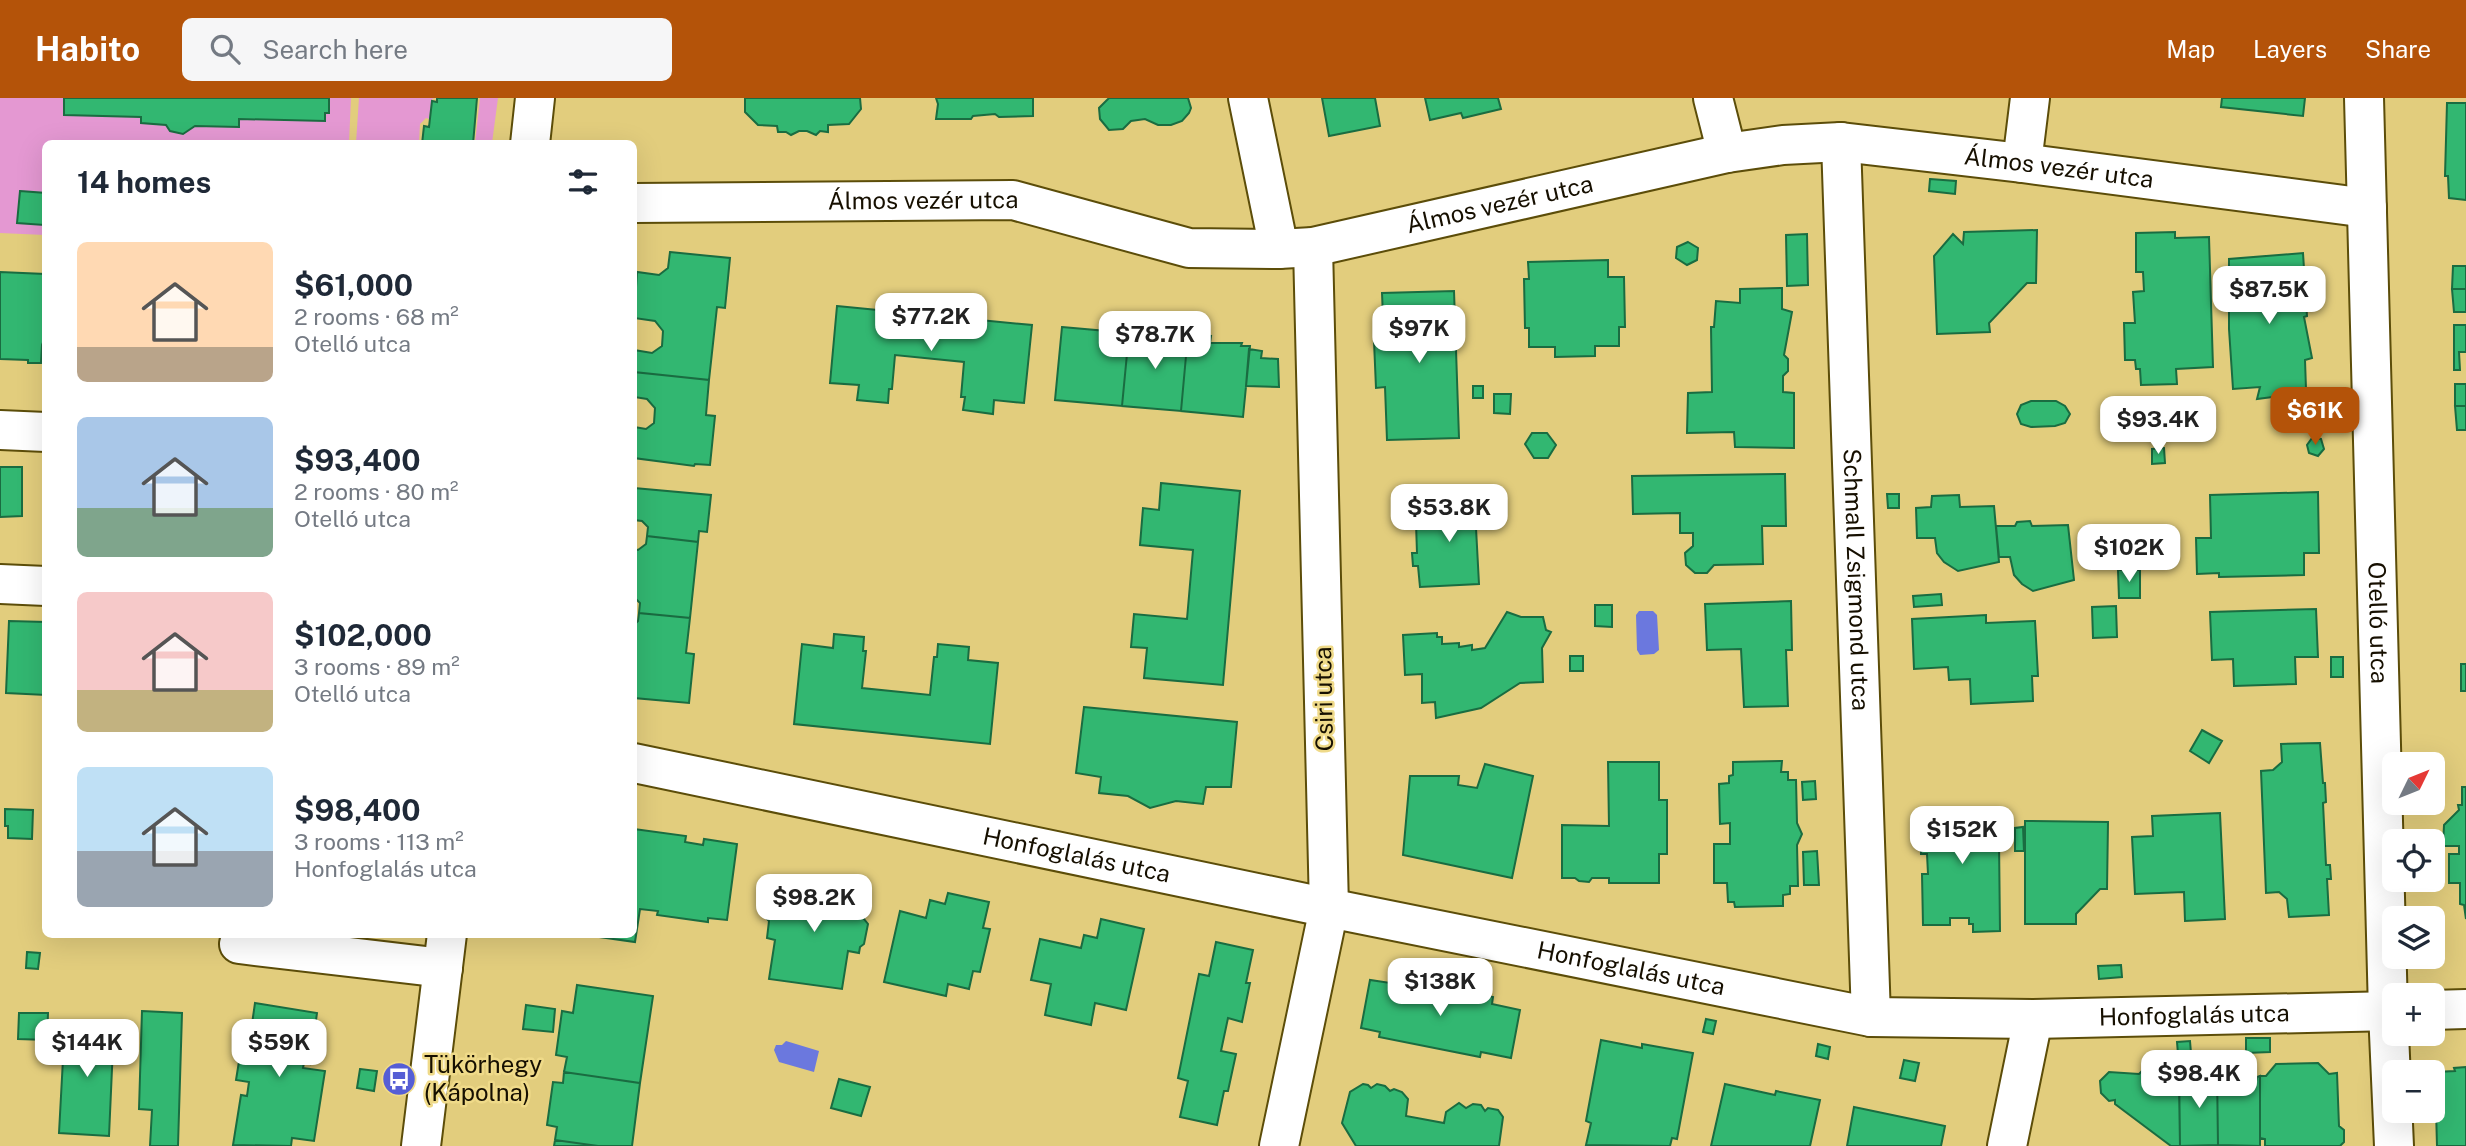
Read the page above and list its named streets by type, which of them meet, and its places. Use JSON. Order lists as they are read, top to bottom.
{
  "streets": {
    "street": [
      "Álmos vezér utca",
      "Schmall Zsigmond utca",
      "Otelló utca",
      "Csiri utca",
      "Honfoglalás utca"
    ]
  },
  "crossings": [
    ["Álmos vezér utca", "Schmall Zsigmond utca"],
    ["Álmos vezér utca", "Otelló utca"],
    ["Álmos vezér utca", "Csiri utca"],
    ["Schmall Zsigmond utca", "Honfoglalás utca"],
    ["Csiri utca", "Honfoglalás utca"]
  ],
  "places": {
    "bus stop": ["Tükörhegy (Kápolna)"]
  },
  "north": "top right",
  "page": {
    "header": "Habito",
    "search": "Search here",
    "nav": ["Map", "Layers", "Share"],
    "heading": "14 homes",
    "list": [
      {
        "name": "$61,000",
        "note": "2 rooms · 68 m² · Otelló utca"
      },
      {
        "name": "$93,400",
        "note": "2 rooms · 80 m² · Otelló utca"
      },
      {
        "name": "$102,000",
        "note": "3 rooms · 89 m² · Otelló utca"
      },
      {
        "name": "$98,400",
        "note": "3 rooms · 113 m² · Honfoglalás utca"
      }
    ],
    "price": [
      "$87.5K",
      "$77.2K",
      "$97K",
      "$78.7K",
      "$61K",
      "$93.4K",
      "$53.8K",
      "$102K",
      "$152K",
      "$98.2K",
      "$138K",
      "$144K",
      "$59K",
      "$98.4K"
    ],
    "map_buttons": ["+", "−"]
  }
}
